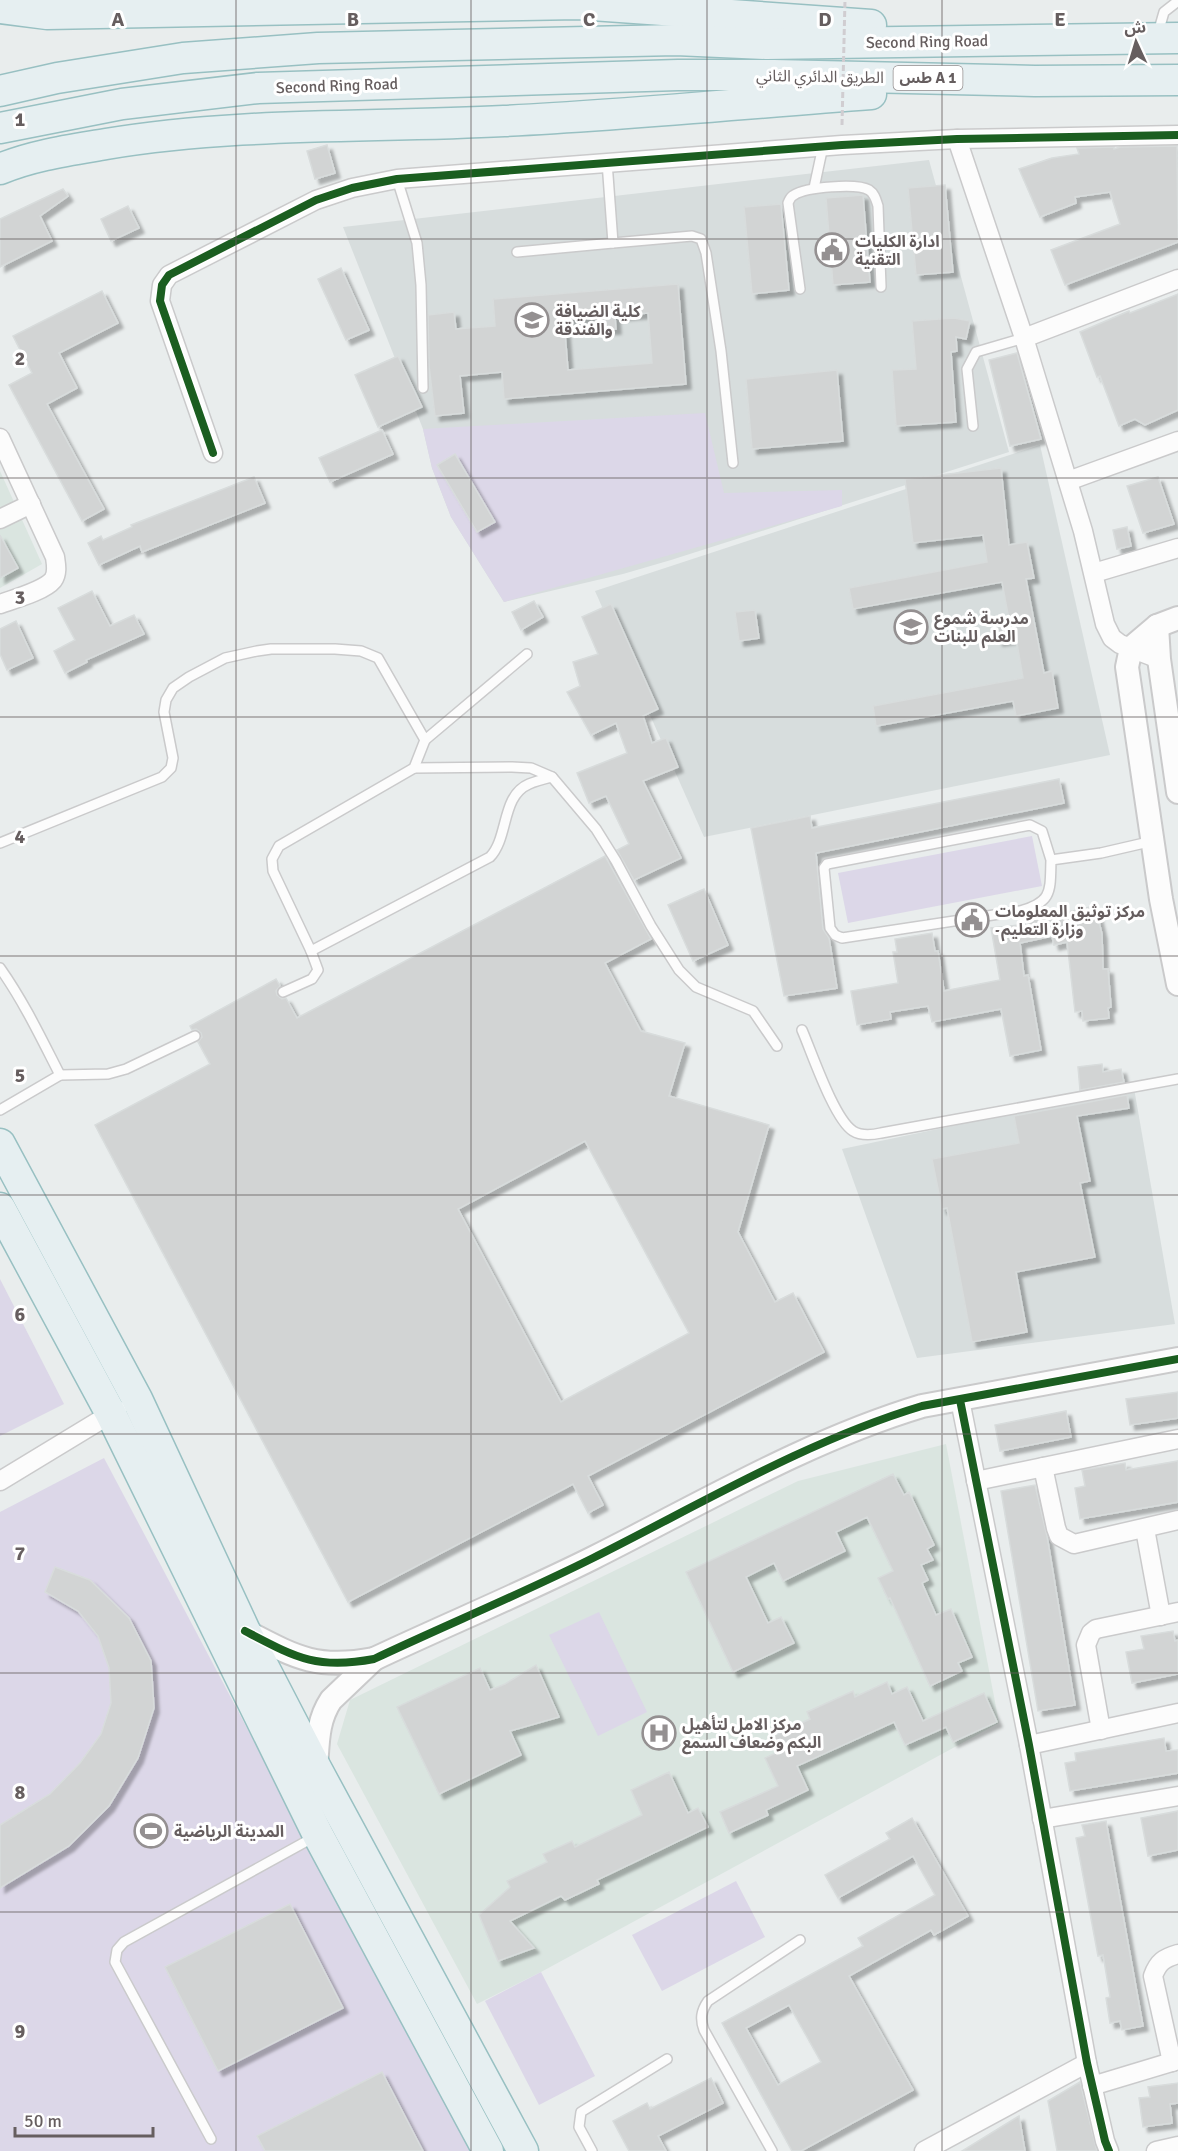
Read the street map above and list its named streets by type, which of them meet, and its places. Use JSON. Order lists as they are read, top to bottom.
{
  "streets": {
    "highway": ["Second Ring Road", "الطريق الدائري الثاني", "طس A 1"]
  },
  "crossings": [
    ["Second Ring Road", "الطريق الدائري الثاني"]
  ],
  "places": {
    "public building": ["ادارة الكليات التقنية", "مركز توثيق المعلومات -وزارة التعليم"],
    "school or university": ["كلية الضيافة والفندقة", "مدرسة شموع العلم للبنات"],
    "hospital": ["مركز الامل لتأهيل البكم وضعاف السمع"],
    "sports": ["المدينة الرياضية"]
  },
  "scale_bar": "50 m",
  "north": "top",
  "grid": {
    "columns": [
      "A",
      "B",
      "C",
      "D",
      "E"
    ],
    "rows": [
      "1",
      "2",
      "3",
      "4",
      "5",
      "6",
      "7",
      "8",
      "9"
    ]
  }
}
